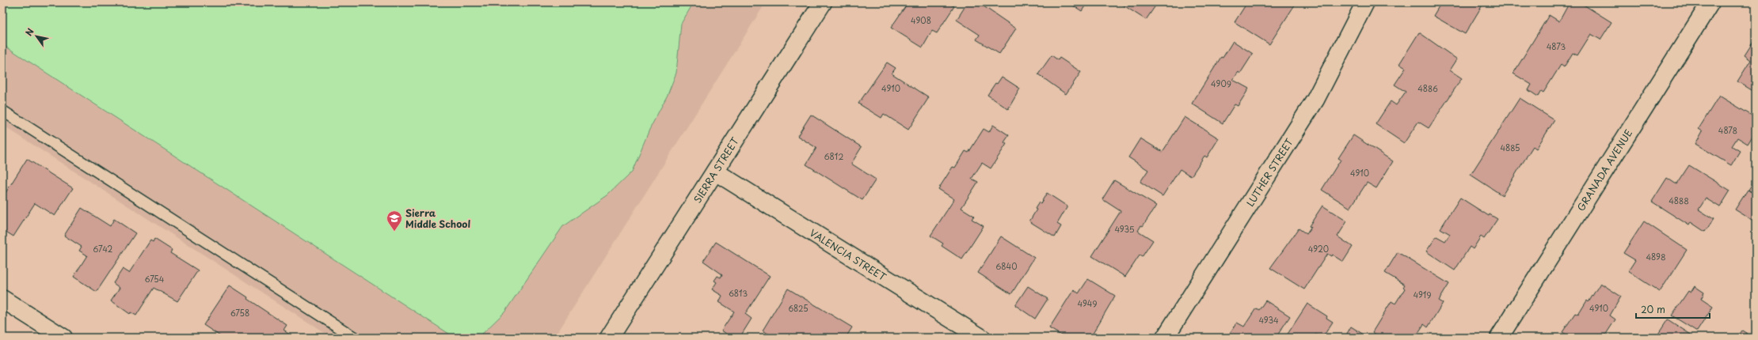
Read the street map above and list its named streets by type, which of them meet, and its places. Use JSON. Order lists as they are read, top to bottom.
{
  "streets": {
    "street": [
      "SIERRA STREET",
      "GRANADA AVENUE",
      "LUTHER STREET",
      "VALENCIA STREET"
    ]
  },
  "crossings": [
    ["SIERRA STREET", "VALENCIA STREET"]
  ],
  "places": {
    "school or university": ["Sierra Middle School"]
  },
  "house_numbers": [
    "4908",
    "4873",
    "4909",
    "4910",
    "4886",
    "4878",
    "4885",
    "6812",
    "4910",
    "4888",
    "4935",
    "6742",
    "4920",
    "4898",
    "6840",
    "6754",
    "6813",
    "4919",
    "4949",
    "6825",
    "4910",
    "6758",
    "4934"
  ],
  "scale_bar": "20 m",
  "north": "top left"
}
